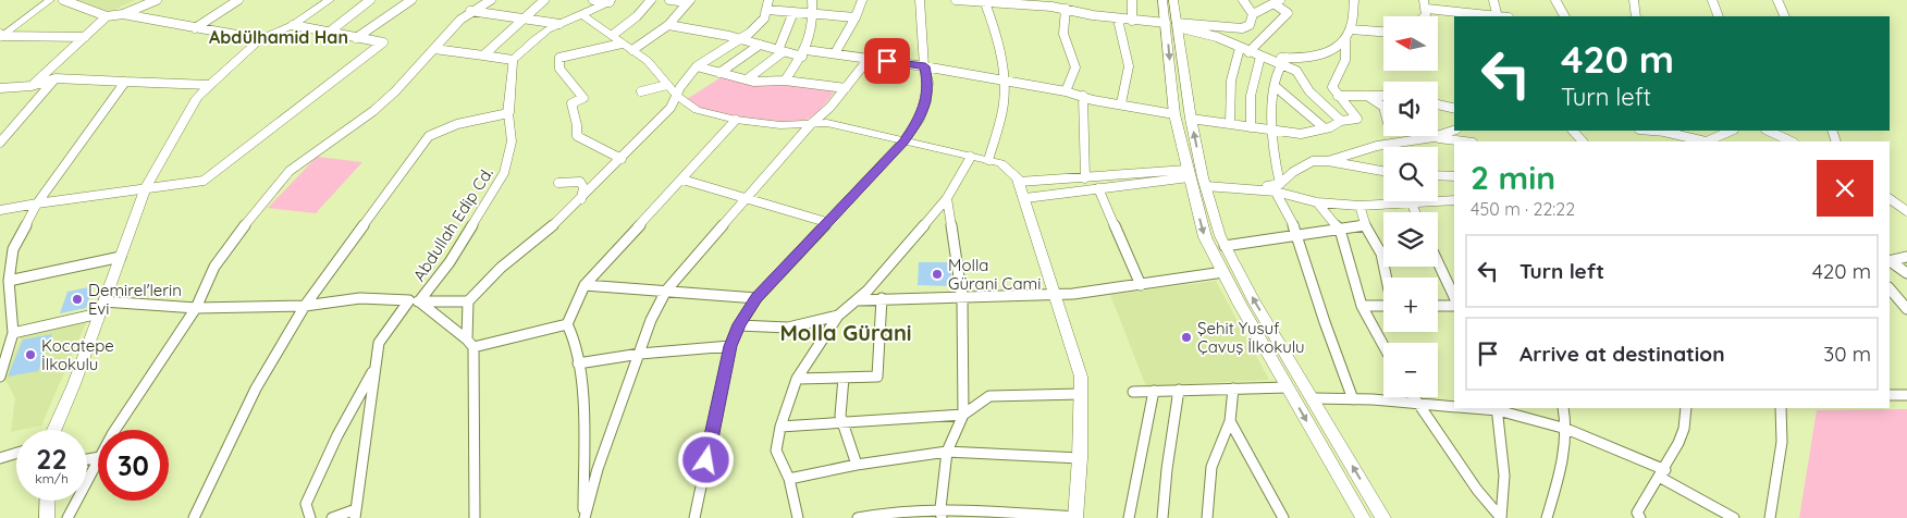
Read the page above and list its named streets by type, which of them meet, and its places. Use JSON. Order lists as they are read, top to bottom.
{
  "streets": {
    "street": ["Abdullah Edip Cd."]
  },
  "districts": ["Abdülhamid Han", "Molla Gürani"],
  "places": [
    "Molla Gürani Cami",
    "Demirel'lerin Evi",
    "Şehit Yusuf Çavuş İlkokulu",
    "Kocatepe İlkokulu"
  ],
  "north": "left",
  "page": {
    "map_buttons": ["+", "−"],
    "turn": ["420 m", "Turn left"],
    "heading": ["2 min", "450 m · 22:22"],
    "list": [
      {
        "name": "Turn left",
        "value": "420 m"
      },
      {
        "name": "Arrive at destination",
        "value": "30 m"
      }
    ],
    "speed": "22 km/h",
    "limit": "30"
  }
}
